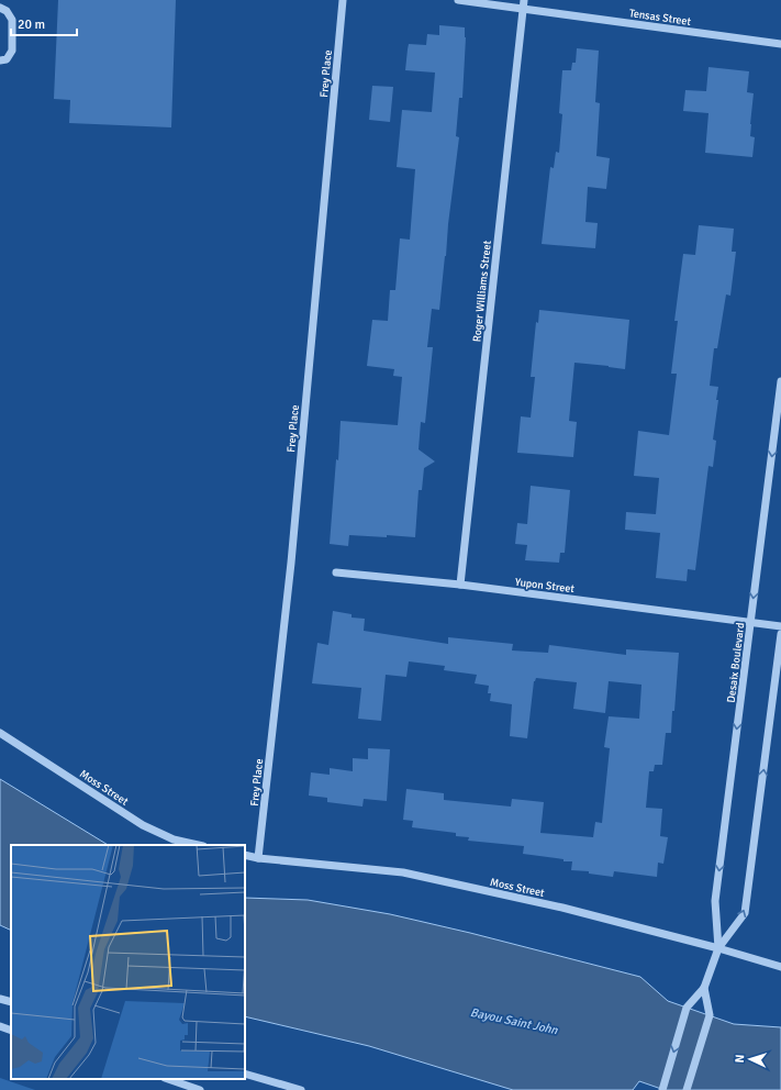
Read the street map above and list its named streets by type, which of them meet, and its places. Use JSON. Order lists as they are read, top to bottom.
{
  "streets": {
    "street": [
      "Tensas Street",
      "Frey Place",
      "Roger Williams Street",
      "Yupon Street",
      "Desaix Boulevard",
      "Moss Street"
    ]
  },
  "crossings": [
    ["Tensas Street", "Roger Williams Street"],
    ["Frey Place", "Moss Street"],
    ["Roger Williams Street", "Yupon Street"],
    ["Yupon Street", "Desaix Boulevard"],
    ["Desaix Boulevard", "Moss Street"]
  ],
  "water": ["Bayou Saint John"],
  "scale_bar": "20 m",
  "north": "left"
}
